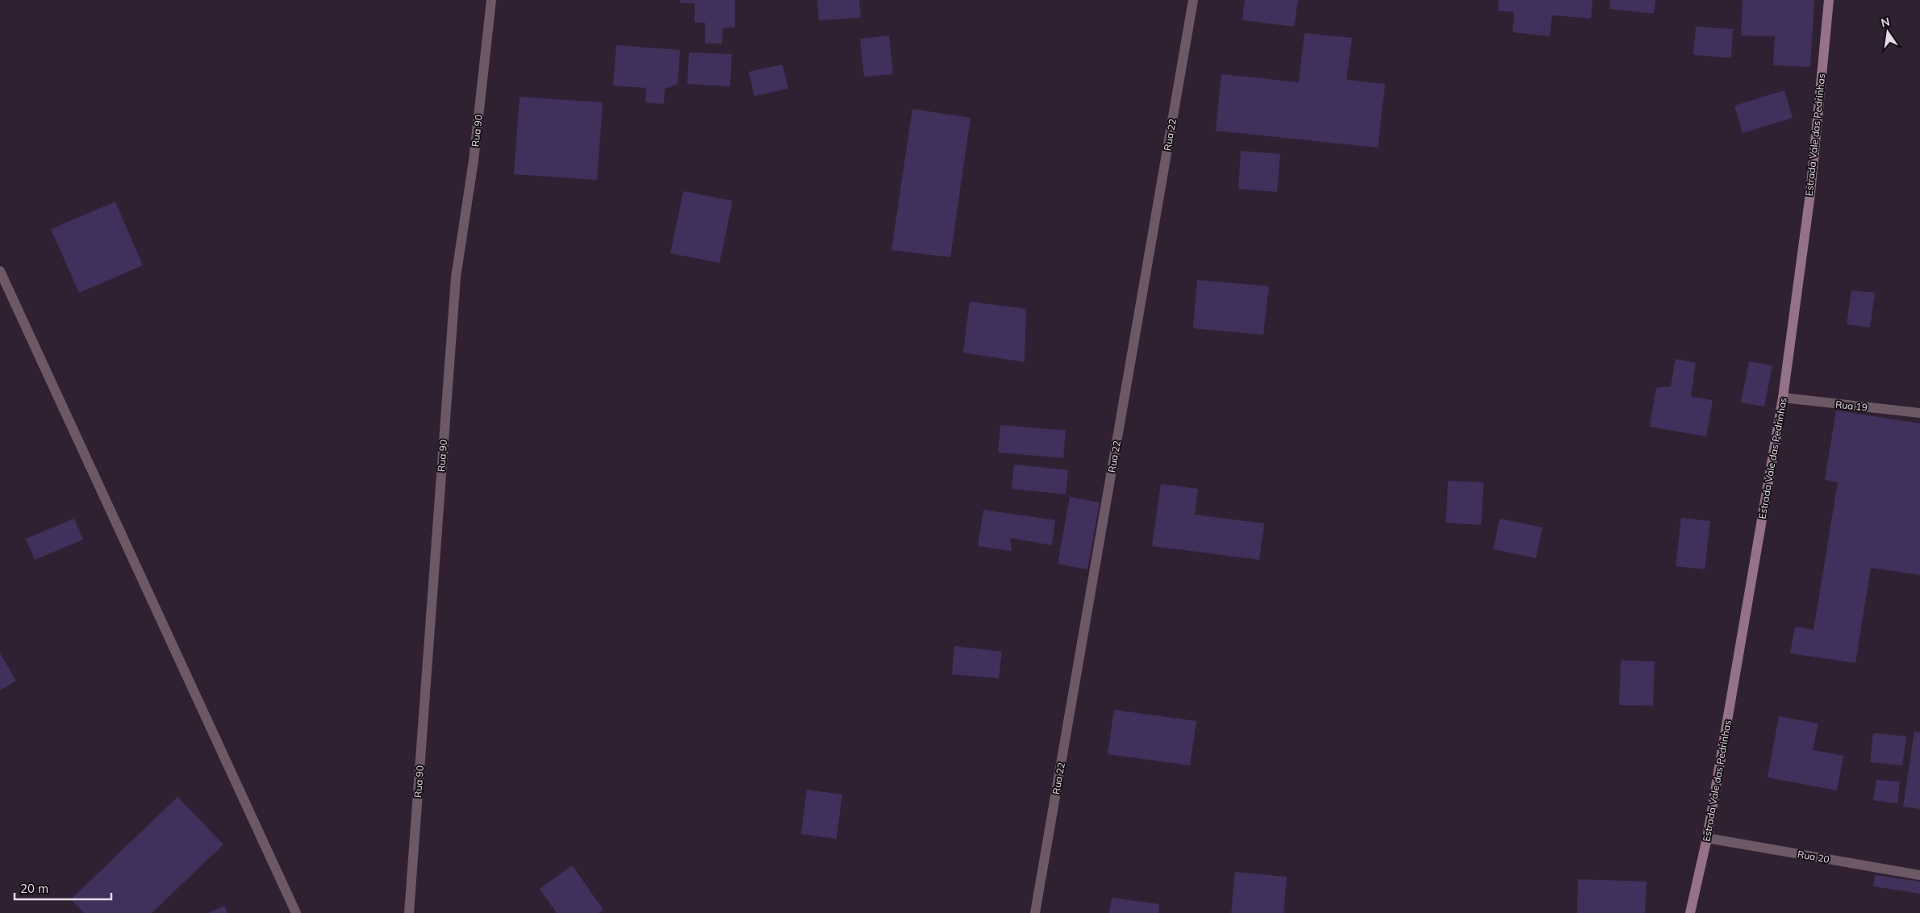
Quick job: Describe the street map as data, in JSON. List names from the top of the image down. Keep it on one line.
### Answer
{"streets":{"main road":["Estrada Vale das Pedrinhas"],"street":["Rua 90","Rua 22","Rua 19","Rua 20"]},"crossings":[["Estrada Vale das Pedrinhas","Rua 19"],["Estrada Vale das Pedrinhas","Rua 20"]],"scale_bar":"20 m","north":"top"}
